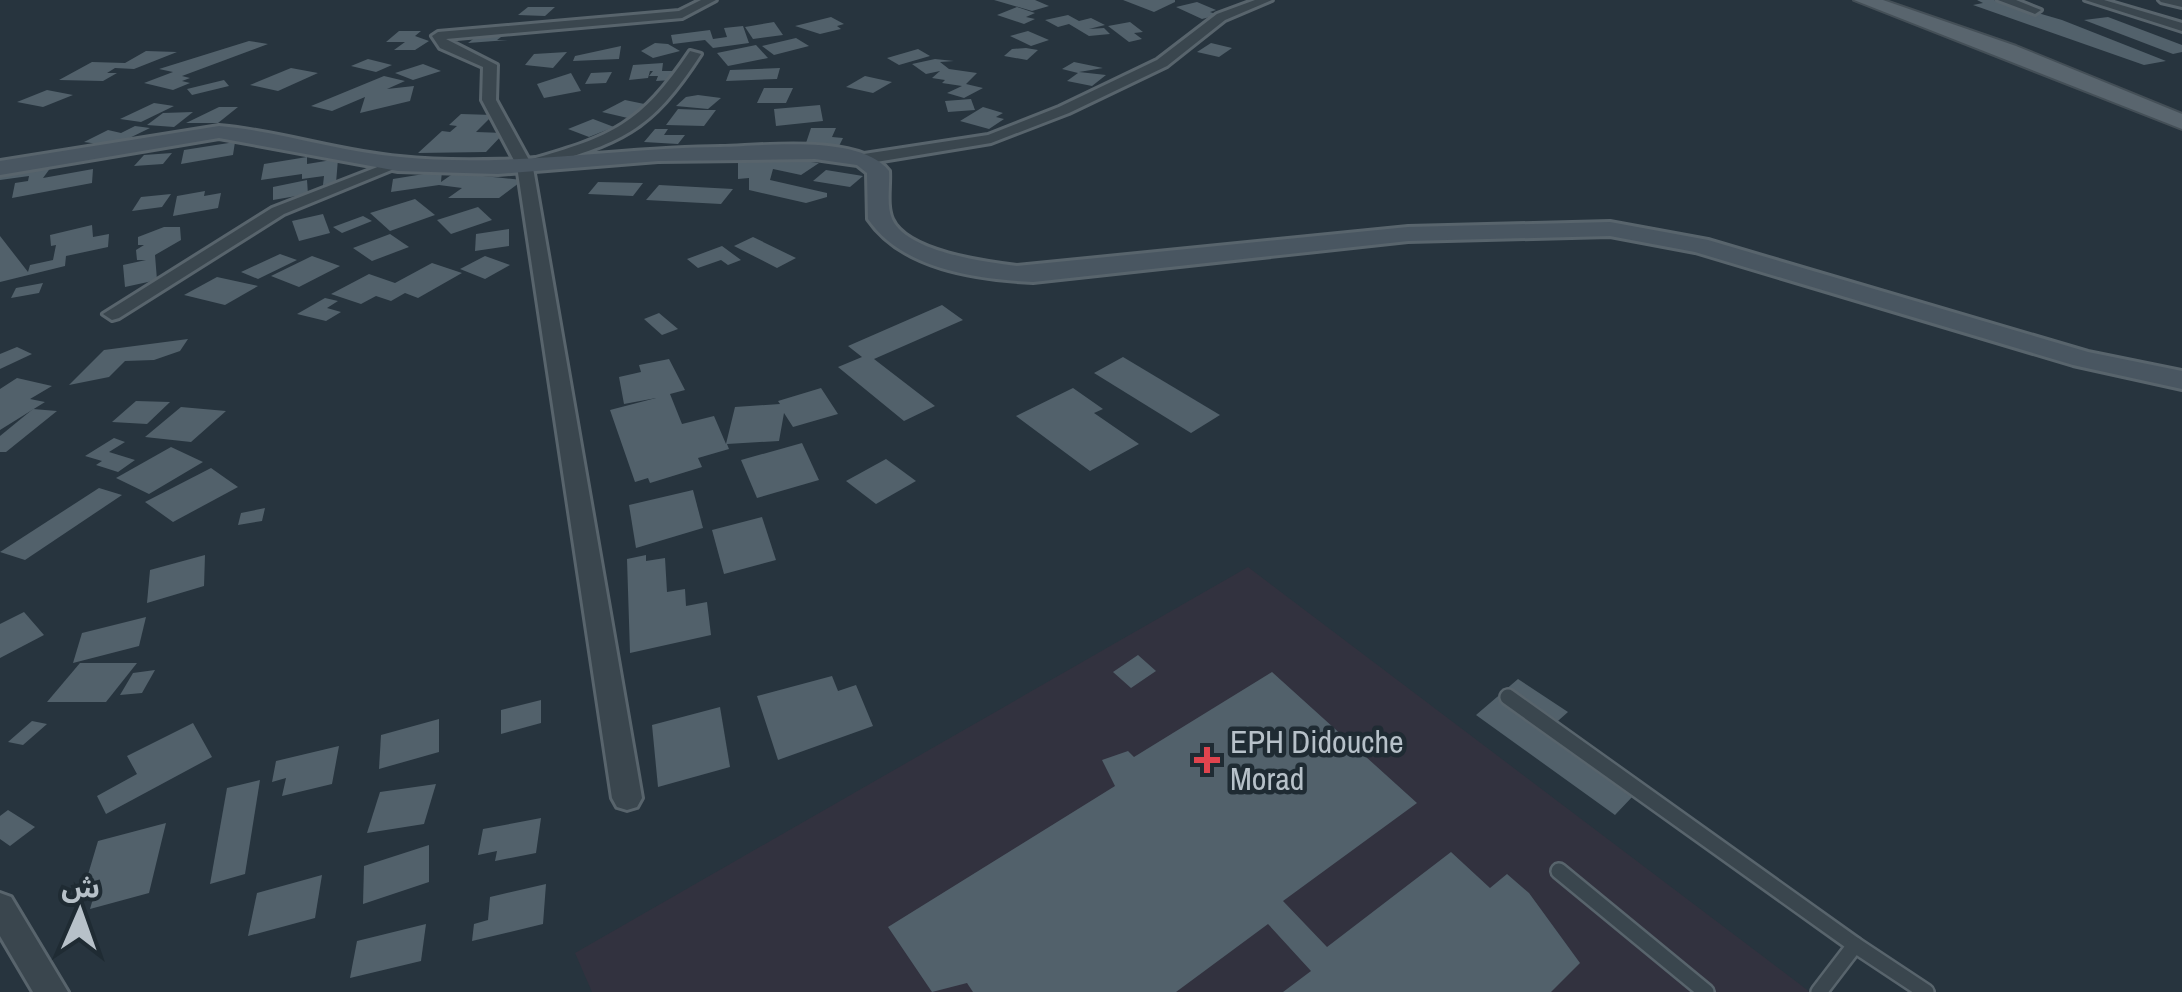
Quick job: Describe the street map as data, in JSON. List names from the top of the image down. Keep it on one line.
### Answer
{"places":{"health":["EPH Didouche Morad"]},"north":"top"}
